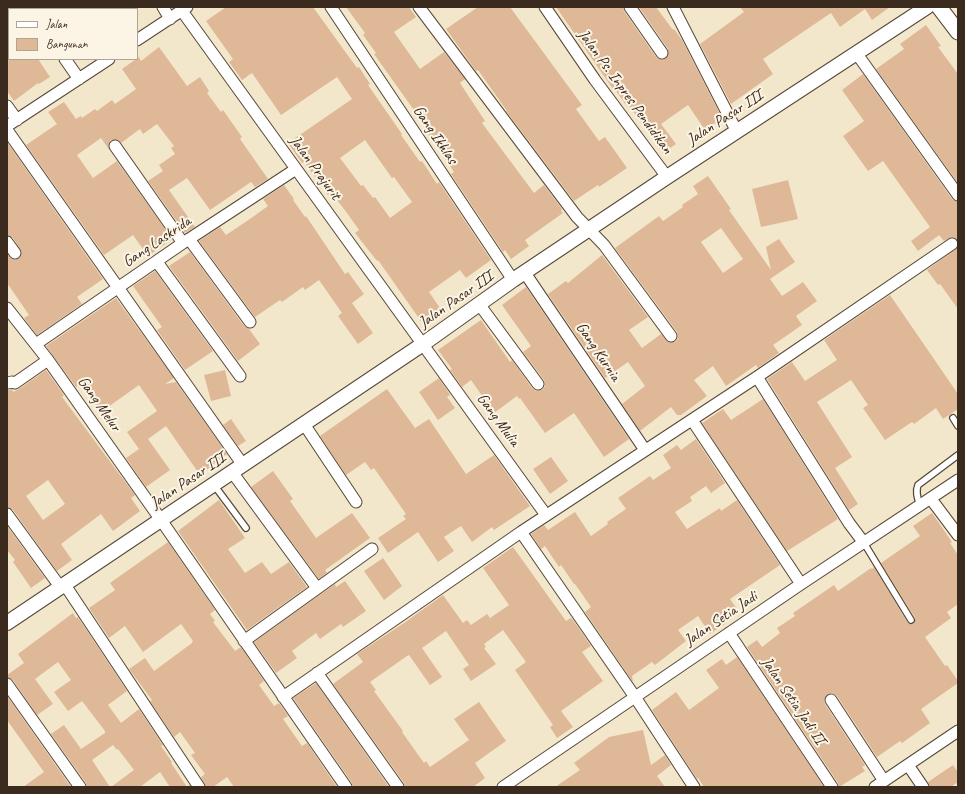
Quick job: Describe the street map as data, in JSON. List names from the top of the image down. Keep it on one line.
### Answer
{"streets":{"street":["Jalan Ps. Inpres Pendidikan","Jalan Pasar III","Gang Ikhlas","Jalan Prajurit","Gang Laskrida","Gang Kurnia","Gang Melur","Gang Mulia","Jalan Setia Jadi","Jalan Setia Jadi II"]},"crossings":[["Jalan Ps. Inpres Pendidikan","Jalan Pasar III"],["Jalan Pasar III","Gang Ikhlas"],["Jalan Pasar III","Jalan Prajurit"],["Jalan Pasar III","Gang Kurnia"],["Jalan Pasar III","Gang Melur"],["Jalan Pasar III","Gang Mulia"],["Gang Ikhlas","Gang Kurnia"],["Jalan Prajurit","Gang Laskrida"],["Jalan Prajurit","Gang Mulia"],["Gang Laskrida","Gang Melur"],["Jalan Setia Jadi","Jalan Setia Jadi II"]],"legend":["Jalan","Bangunan"]}
